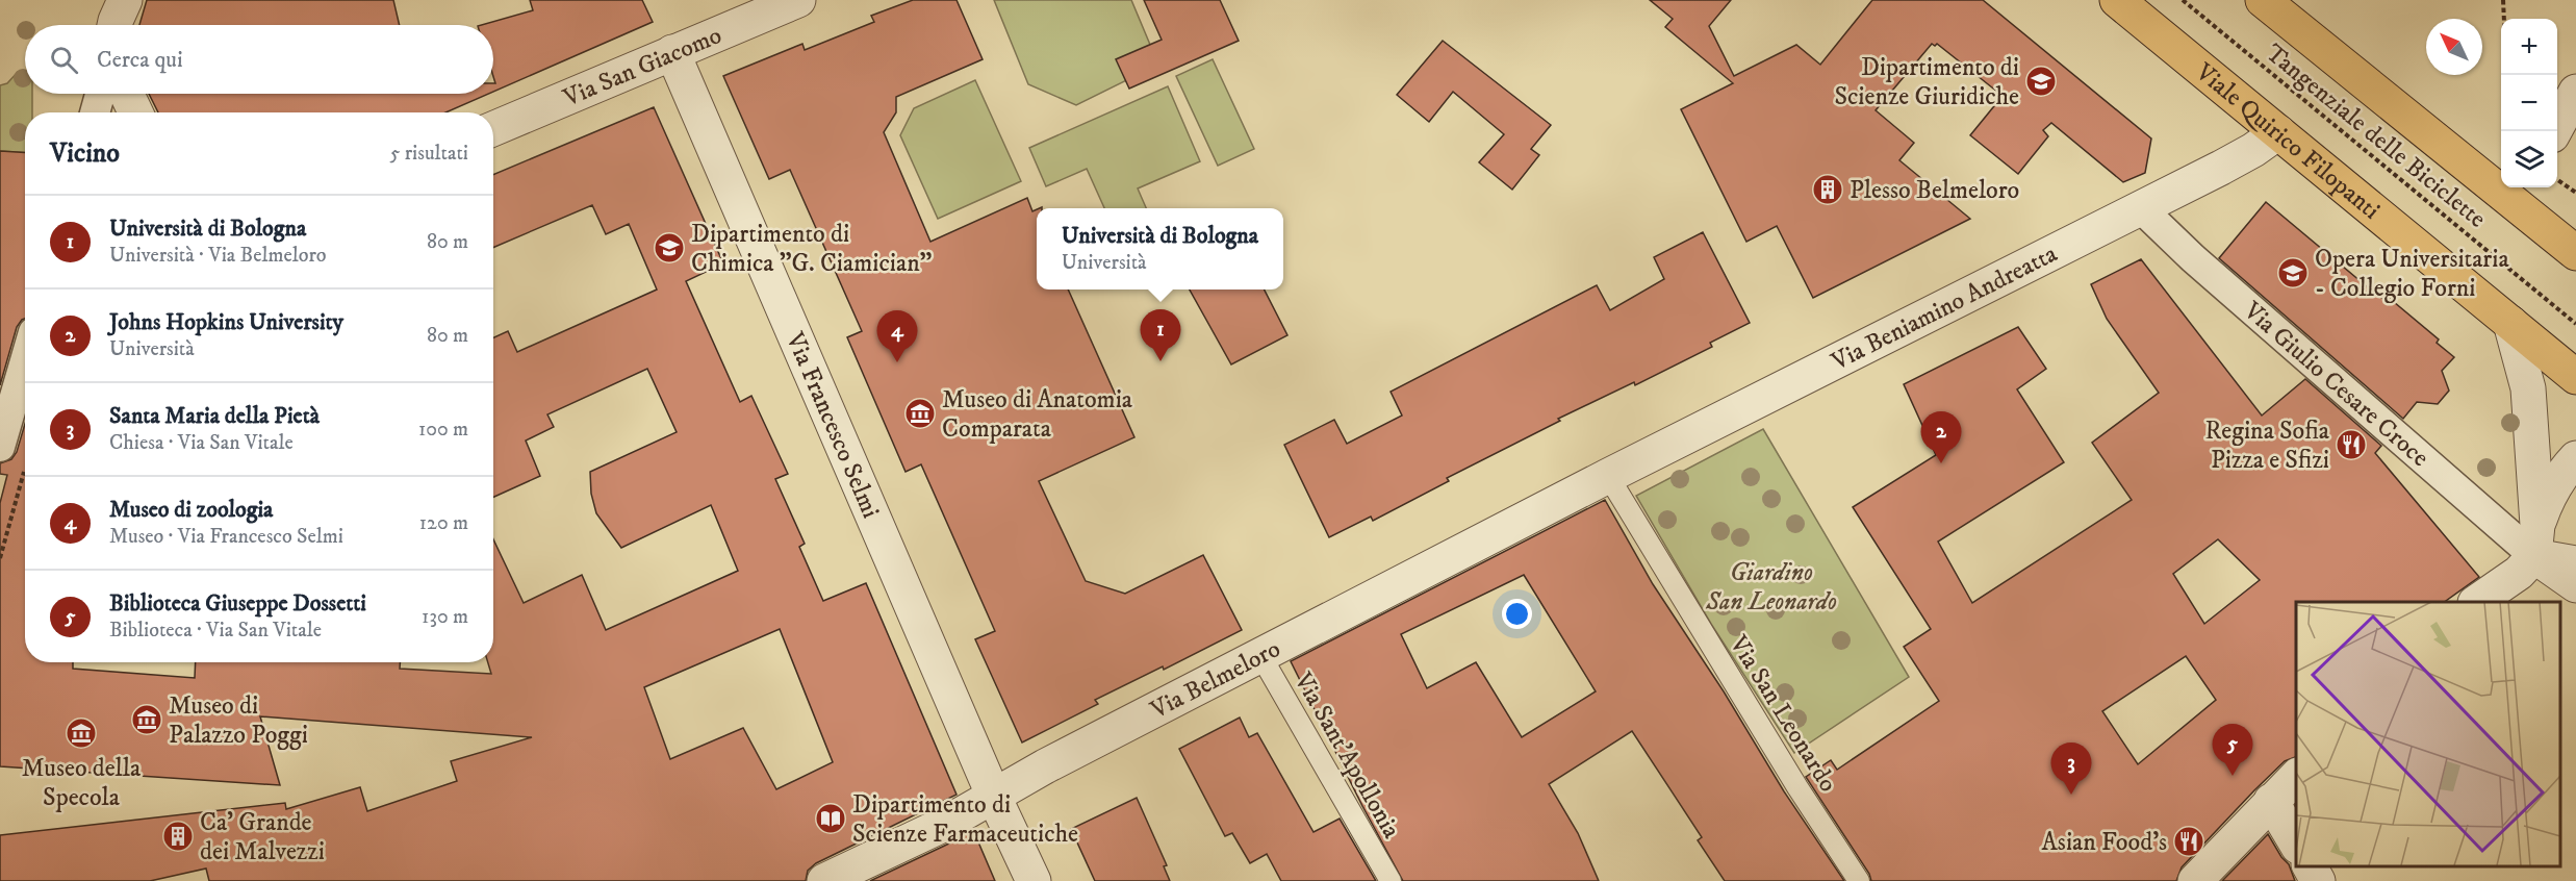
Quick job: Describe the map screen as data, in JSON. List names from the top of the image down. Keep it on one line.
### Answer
{"streets":{"main road":["Viale Quirico Filopanti"],"street":["Via San Giacomo","Via Beniamino Andreatta","Via Giulio Cesare Croce","Via Francesco Selmi","Via Belmeloro"],"lane":["Via San Leonardo","Via Sant'Apollonia"],"path":["Tangenziale delle Biciclette"]},"crossings":[["Via San Giacomo","Via Francesco Selmi"],["Viale Quirico Filopanti","Via Beniamino Andreatta"],["Via Beniamino Andreatta","Via Giulio Cesare Croce"],["Via Beniamino Andreatta","Via Belmeloro"],["Via Beniamino Andreatta","Via San Leonardo"],["Via Francesco Selmi","Via Belmeloro"],["Via Belmeloro","Via San Leonardo"],["Via Belmeloro","Via Sant'Apollonia"]],"parks":["Giardino San Leonardo"],"places":{"school or university":["Dipartimento di Scienze Giuridiche","Dipartimento di Chimica \"G. Ciamician\"","Opera Universitaria - Collegio Forni"],"building":["Plesso Belmeloro","Ca' Grande dei Malvezzi"],"museum":["Museo di Anatomia Comparata","Museo di Palazzo Poggi","Museo della Specola"],"restaurant":["Regina Sofia Pizza e Sfizi","Asian Food's"],"library":["Dipartimento di Scienze Farmaceutiche"]},"north":"top left","page":{"map_buttons":["+","−"],"search":"Cerca qui","heading":["Vicino","5 risultati"],"list":[{"mark":"1","name":"Università di Bologna","note":"Università · Via Belmeloro","value":"80 m"},{"mark":"2","name":"Johns Hopkins University","note":"Università","value":"80 m"},{"mark":"3","name":"Santa Maria della Pietà","note":"Chiesa · Via San Vitale","value":"100 m"},{"mark":"4","name":"Museo di zoologia","note":"Museo · Via Francesco Selmi","value":"120 m"},{"mark":"5","name":"Biblioteca Giuseppe Dossetti","note":"Biblioteca · Via San Vitale","value":"130 m"}],"popup":["Università di Bologna","Università"],"pins":["1","4","2","5","3"]}}
